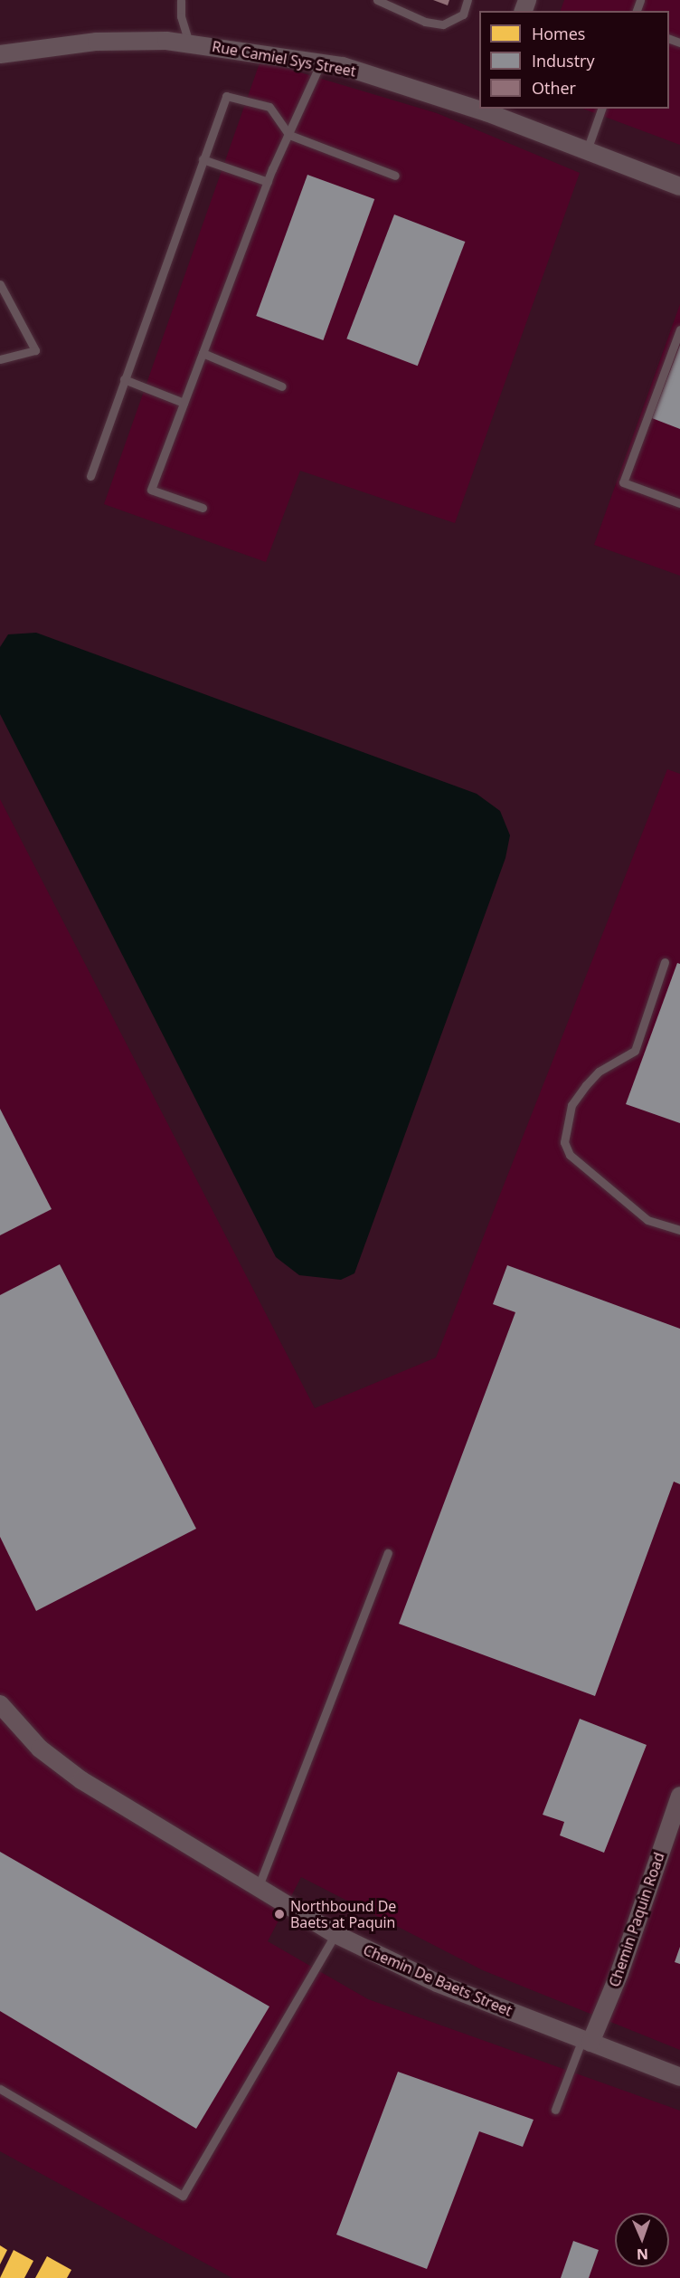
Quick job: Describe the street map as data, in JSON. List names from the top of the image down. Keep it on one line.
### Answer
{"streets":{"street":["Rue Camiel Sys Street","Chemin Paquin Road","Chemin De Baets Street"]},"crossings":[["Chemin Paquin Road","Chemin De Baets Street"]],"places":["Northbound De Baets at Paquin"],"legend":["Homes","Industry","Other"],"north":"bottom"}
